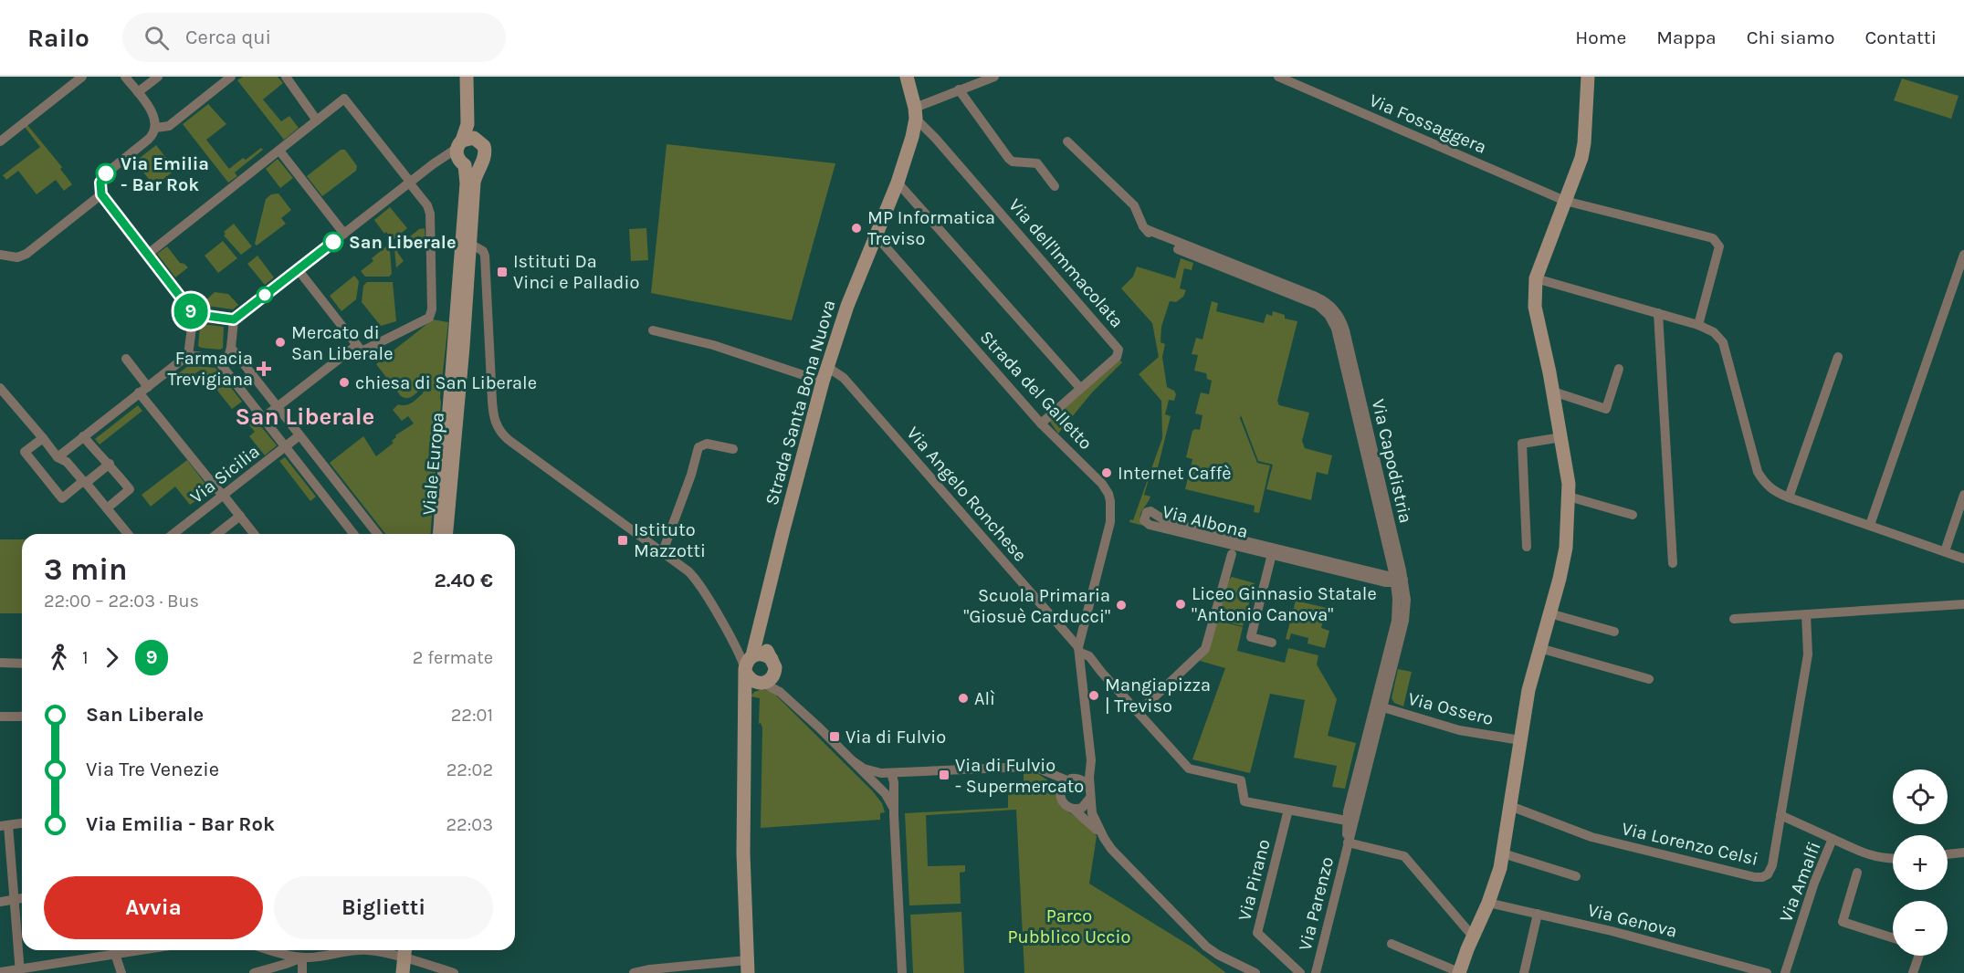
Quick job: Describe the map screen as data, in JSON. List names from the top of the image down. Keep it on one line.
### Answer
{"streets":{"street":["Via Fossaggera","Via dell'Immacolata","Strada del Galletto","Strada Santa Bona Nuova","Via Capodistria","Viale Europa","Via Sicilia","Via Angelo Ronchese","Via Albona","Via Ossero","Via Lorenzo Celsi","Via Pirano","Via Amalfi","Via Parenzo","Via Genova"]},"crossings":[["Via dell'Immacolata","Strada del Galletto"],["Via dell'Immacolata","Strada Santa Bona Nuova"],["Strada del Galletto","Strada Santa Bona Nuova"],["Strada del Galletto","Via Angelo Ronchese"],["Strada Santa Bona Nuova","Via Angelo Ronchese"],["Via Capodistria","Via Albona"],["Via Capodistria","Via Ossero"],["Via Capodistria","Via Parenzo"]],"districts":["San Liberale"],"parks":["Parco Pubblico Uccio"],"places":{"other":["Via Emilia - Bar Rok","MP Informatica Treviso","San Liberale","Mercato di San Liberale","chiesa di San Liberale","Internet Caffè","Liceo Ginnasio Statale \"Antonio Canova\"","Scuola Primaria \"Giosuè Carducci\"","Mangiapizza | Treviso","Alì"],"transit":["Istituti Da Vinci e Palladio","Istituto Mazzotti","Via di Fulvio","Via di Fulvio - Supermercato"],"health":["Farmacia Trevigiana"]},"lines":["bus line 9"],"page":{"header":"Railo","search":"Cerca qui","nav":["Home","Mappa","Chi siamo","Contatti"],"on_map":"9","heading":["3 min","22:00 – 22:03 · Bus","2.40 €"],"legs":["1","9","2 fermate"],"list":[{"name":"San Liberale","value":"22:01"},{"name":"Via Tre Venezie","value":"22:02"},{"name":"Via Emilia - Bar Rok","value":"22:03"}],"map_buttons":["+","−"],"buttons":["Avvia","Biglietti"]}}
